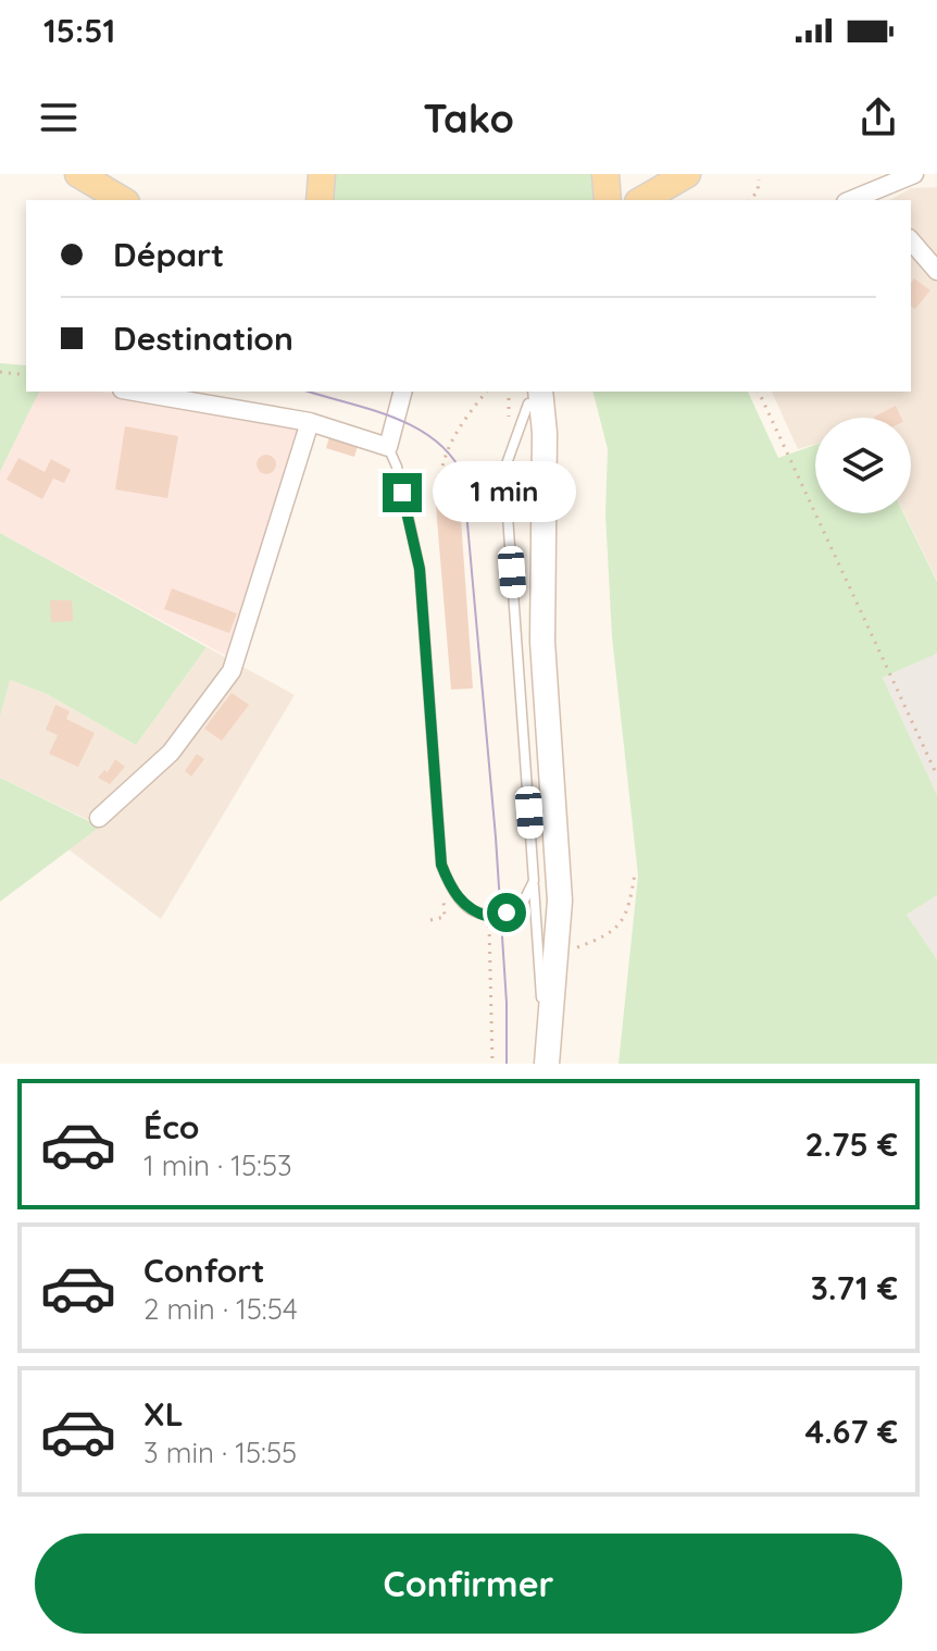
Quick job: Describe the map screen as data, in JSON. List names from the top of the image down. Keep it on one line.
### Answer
{"page":{"status":"15:51","header":"Tako","banner":["Départ","Destination"],"bubble":"1 min","list":[{"name":"Éco","note":"1 min · 15:53","value":"2.75 €"},{"name":"Confort","note":"2 min · 15:54","value":"3.71 €"},{"name":"XL","note":"3 min · 15:55","value":"4.67 €"}],"buttons":"Confirmer"}}
